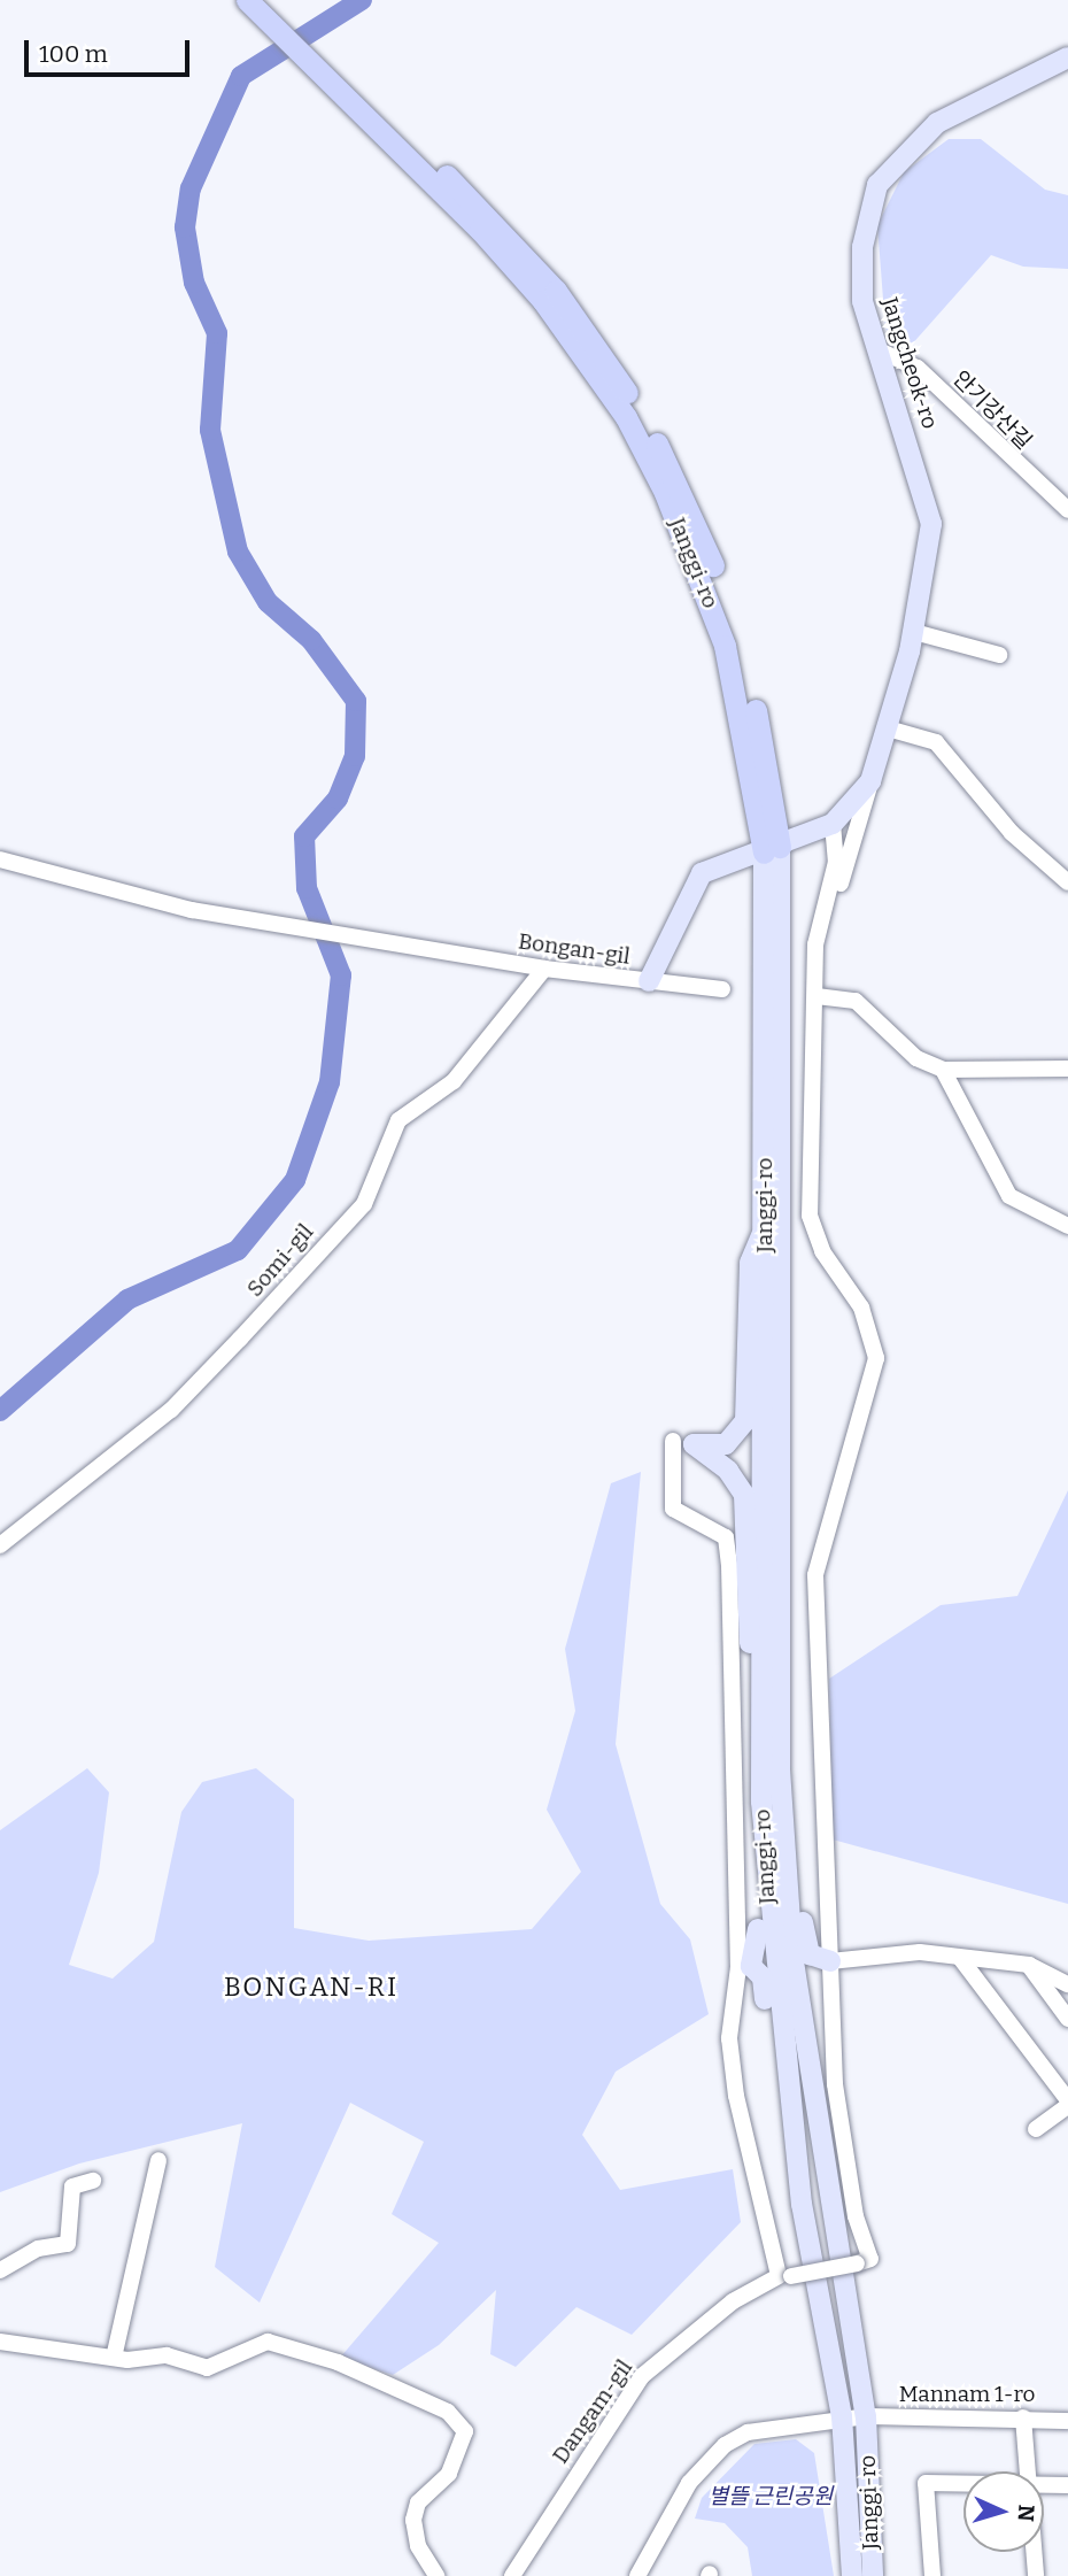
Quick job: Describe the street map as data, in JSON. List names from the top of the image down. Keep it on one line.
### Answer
{"streets":{"highway":["Janggi-ro"],"main road":["Jangcheok-ro"],"street":["안기강산길","Bongan-gil","Somi-gil","Mannam 1-ro","Dangam-gil"]},"crossings":[["Jangcheok-ro","안기강산길"],["Janggi-ro","Mannam 1-ro"],["Bongan-gil","Somi-gil"]],"districts":["BONGAN-RI"],"parks":["별뜰 근린공원"],"scale_bar":"100 m","north":"right"}
